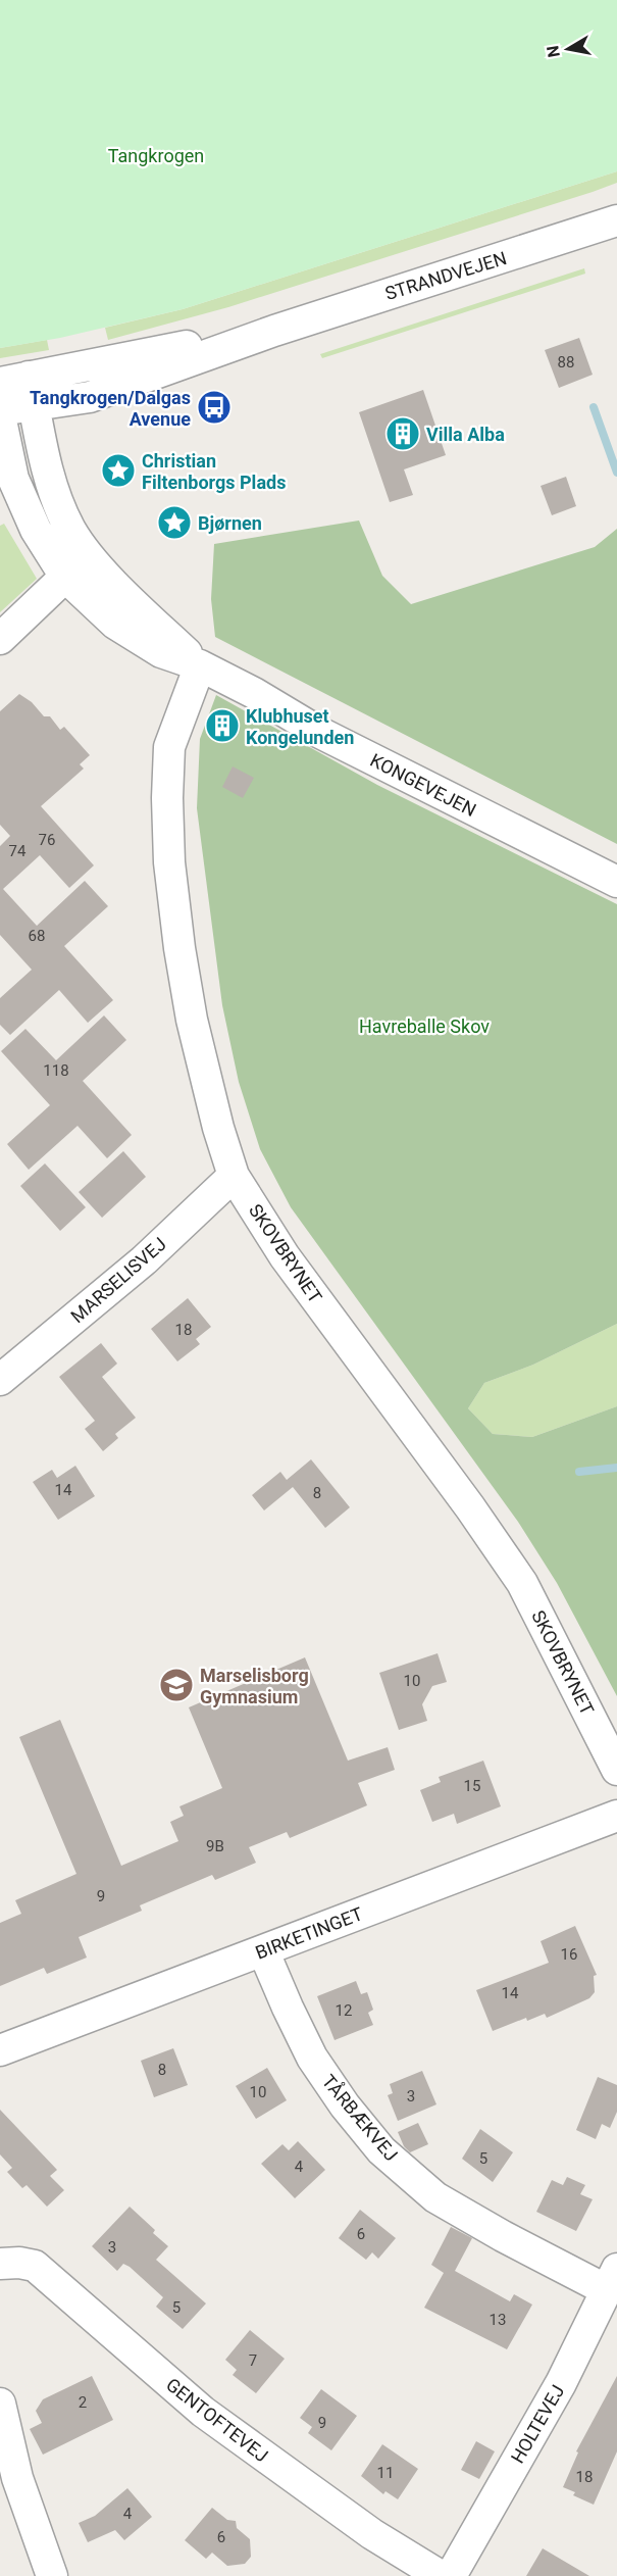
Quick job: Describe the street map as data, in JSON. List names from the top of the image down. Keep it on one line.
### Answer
{"streets":{"street":["STRANDVEJEN","KONGEVEJEN","SKOVBRYNET","MARSELISVEJ","BIRKETINGET","TÅRBÆKVEJ","GENTOFTEVEJ","HOLTEVEJ"]},"crossings":[["KONGEVEJEN","SKOVBRYNET"],["SKOVBRYNET","MARSELISVEJ"],["BIRKETINGET","TÅRBÆKVEJ"],["TÅRBÆKVEJ","HOLTEVEJ"]],"parks":["Tangkrogen","Havreballe Skov"],"places":{"bus stop":["Tangkrogen/Dalgas Avenue"],"building":["Villa Alba","Klubhuset Kongelunden"],"place":["Christian Filtenborgs Plads","Bjørnen"],"school or university":["Marselisborg Gymnasium"]},"house_numbers":["88","76","74","68","118","18","14","8","10","15","9B","9","16","14","12","8","10","3","5","4","6","3","5","13","7","2","9","11","18","4","6"],"north":"left"}
